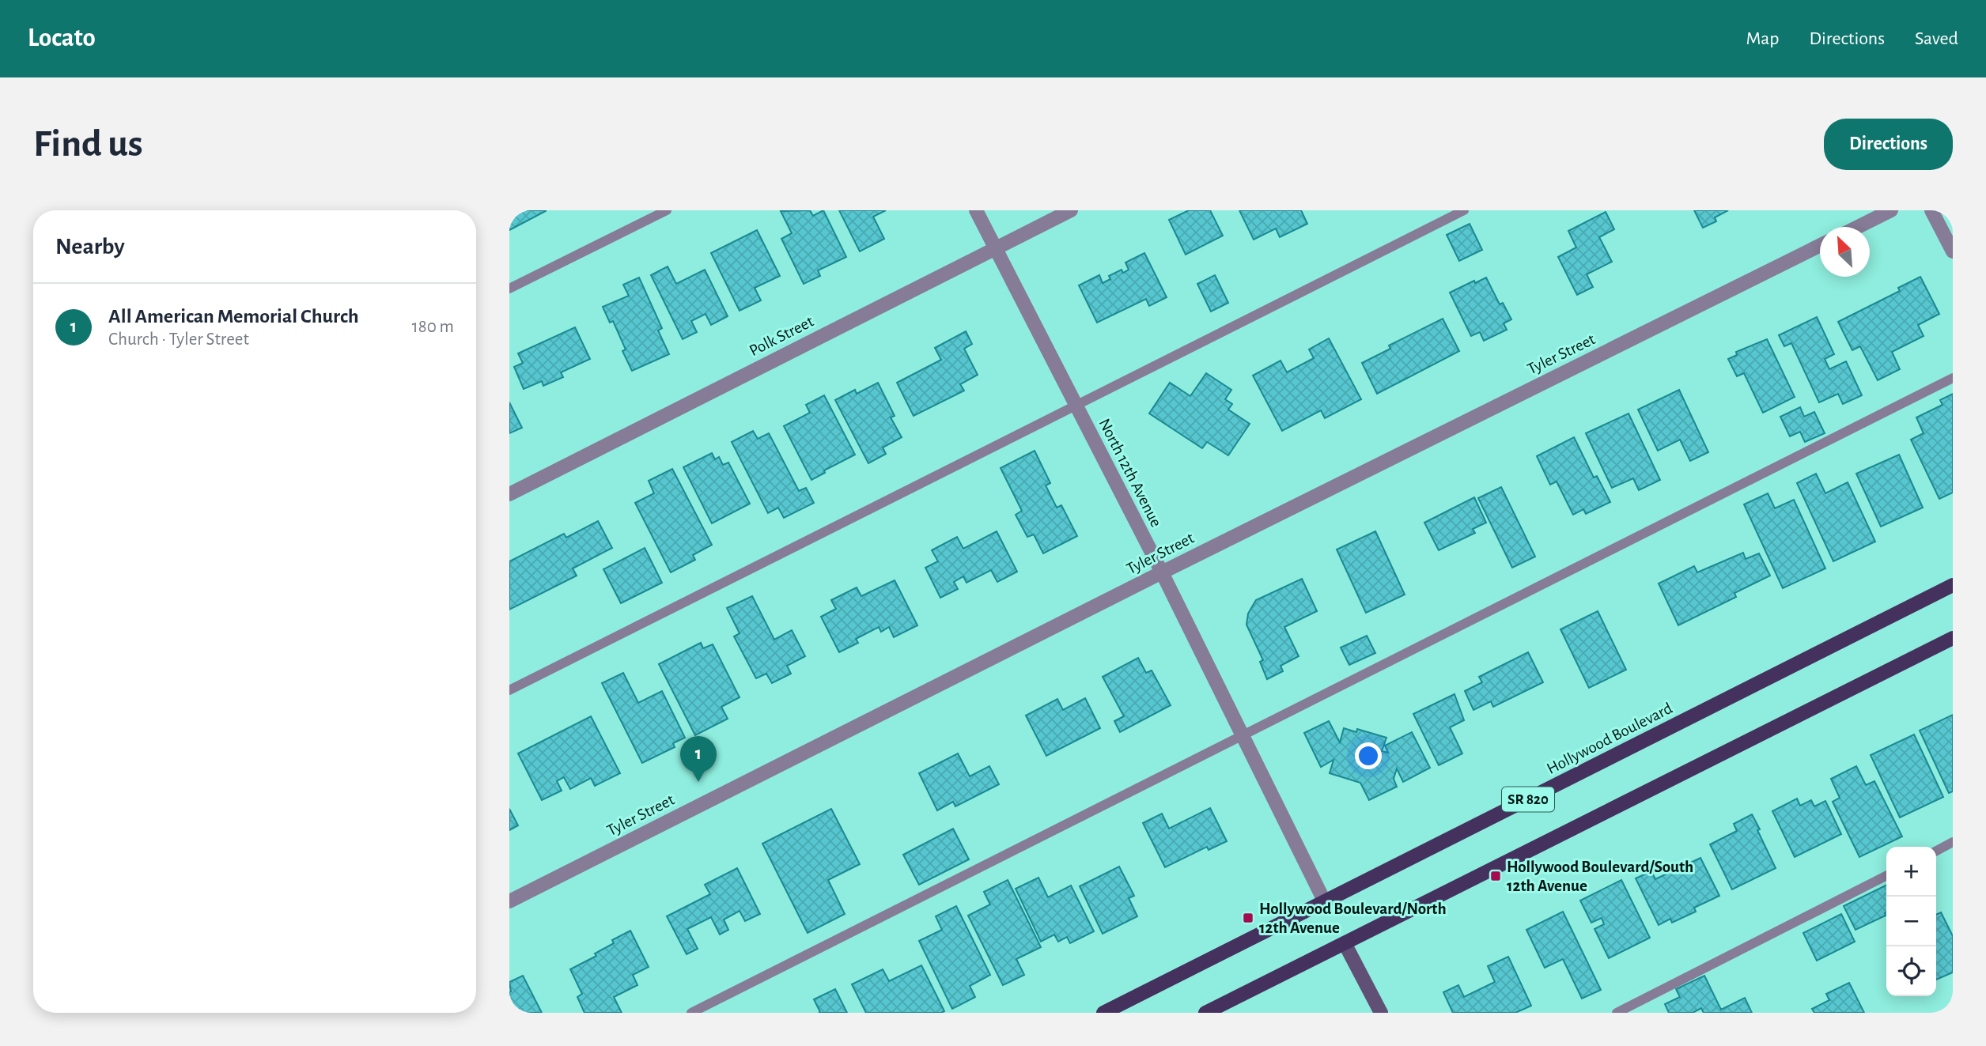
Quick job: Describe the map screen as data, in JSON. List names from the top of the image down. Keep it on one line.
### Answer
{"streets":{"main road":["Hollywood Boulevard","SR 820"],"street":["Polk Street","Tyler Street","North 12th Avenue"]},"crossings":[["Polk Street","North 12th Avenue"],["Tyler Street","North 12th Avenue"],["North 12th Avenue","Hollywood Boulevard"]],"places":{"transit":["Hollywood Boulevard/South 12th Avenue","Hollywood Boulevard/North 12th Avenue"]},"north":"top left","page":{"header":"Locato","nav":["Map","Directions","Saved"],"buttons":"Directions","title":"Find us","heading":"Nearby","list":[{"mark":"1","name":"All American Memorial Church","note":"Church · Tyler Street","value":"180 m"}],"pins":"1","map_buttons":["+","−"]}}
